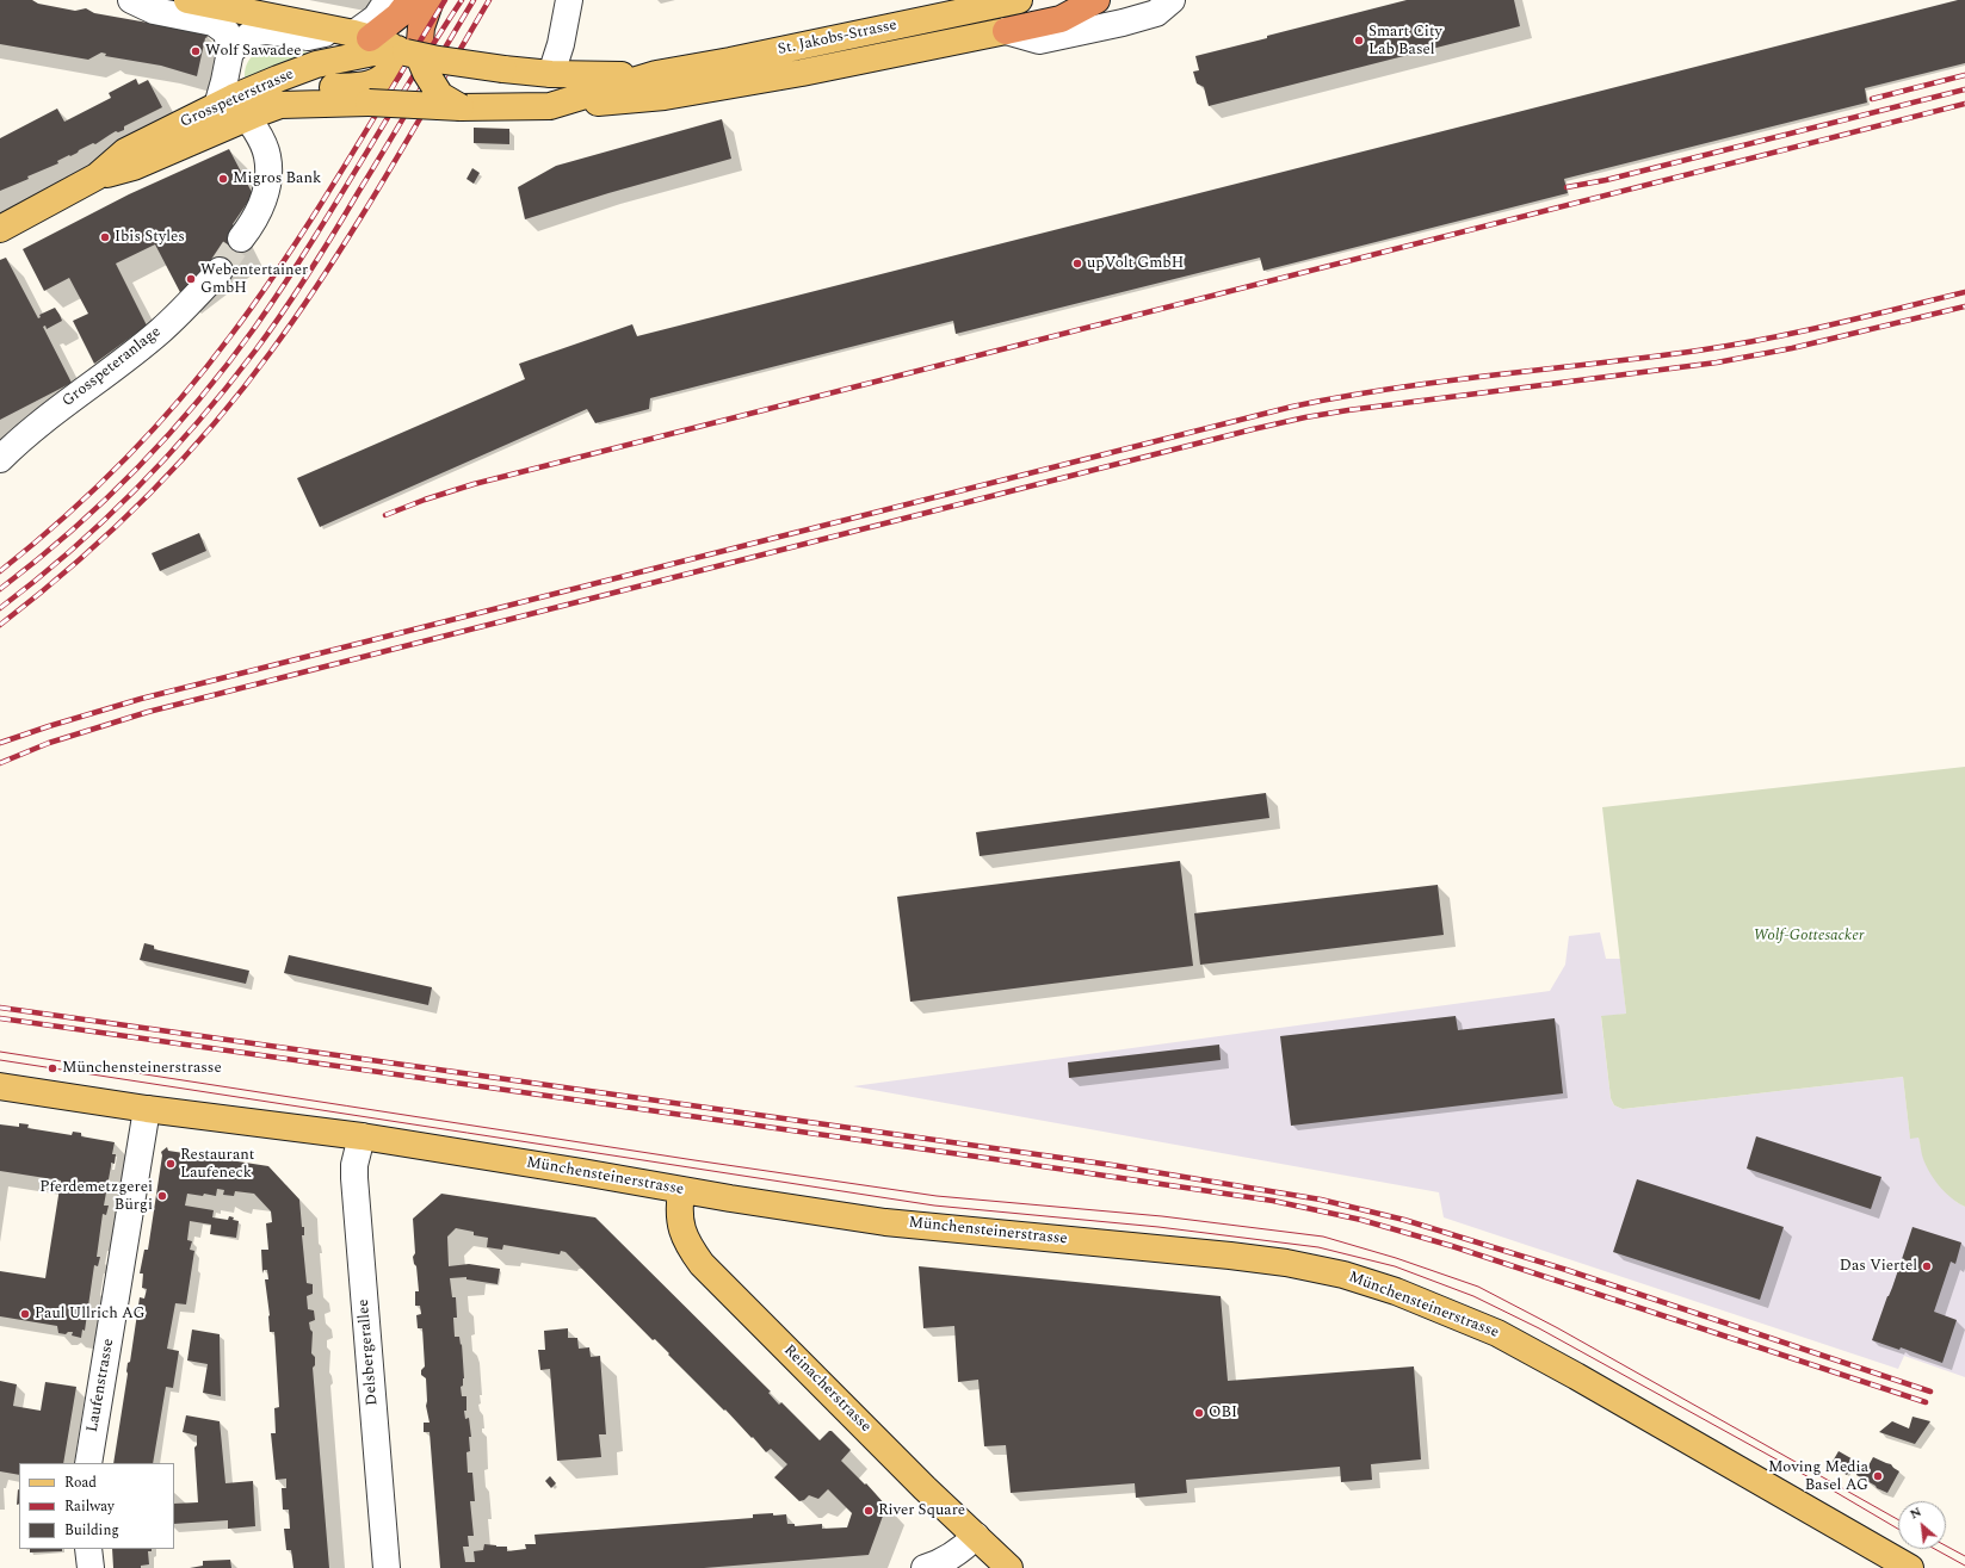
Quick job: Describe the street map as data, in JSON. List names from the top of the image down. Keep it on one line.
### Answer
{"streets":{"main road":["St. Jakobs-Strasse","Grosspeterstrasse","Münchensteinerstrasse","Reinacherstrasse"],"street":["Grosspeteranlage","Delsbergerallee","Laufenstrasse"]},"crossings":[["St. Jakobs-Strasse","Grosspeterstrasse"],["Münchensteinerstrasse","Delsbergerallee"],["Münchensteinerstrasse","Laufenstrasse"],["Münchensteinerstrasse","Reinacherstrasse"]],"parks":["Wolf-Gottesacker"],"places":["Smart City Lab Basel","Wolf Sawadee","Migros Bank","Ibis Styles","upVolt GmbH","Webentertainer GmbH","Münchensteinerstrasse","Restaurant Laufeneck","Pferdemetzgerei Bürgi","Das Viertel","Paul Ullrich AG","OBI","Moving Media Basel AG","River Square"],"legend":["Road","Railway","Building"],"north":"top left"}
